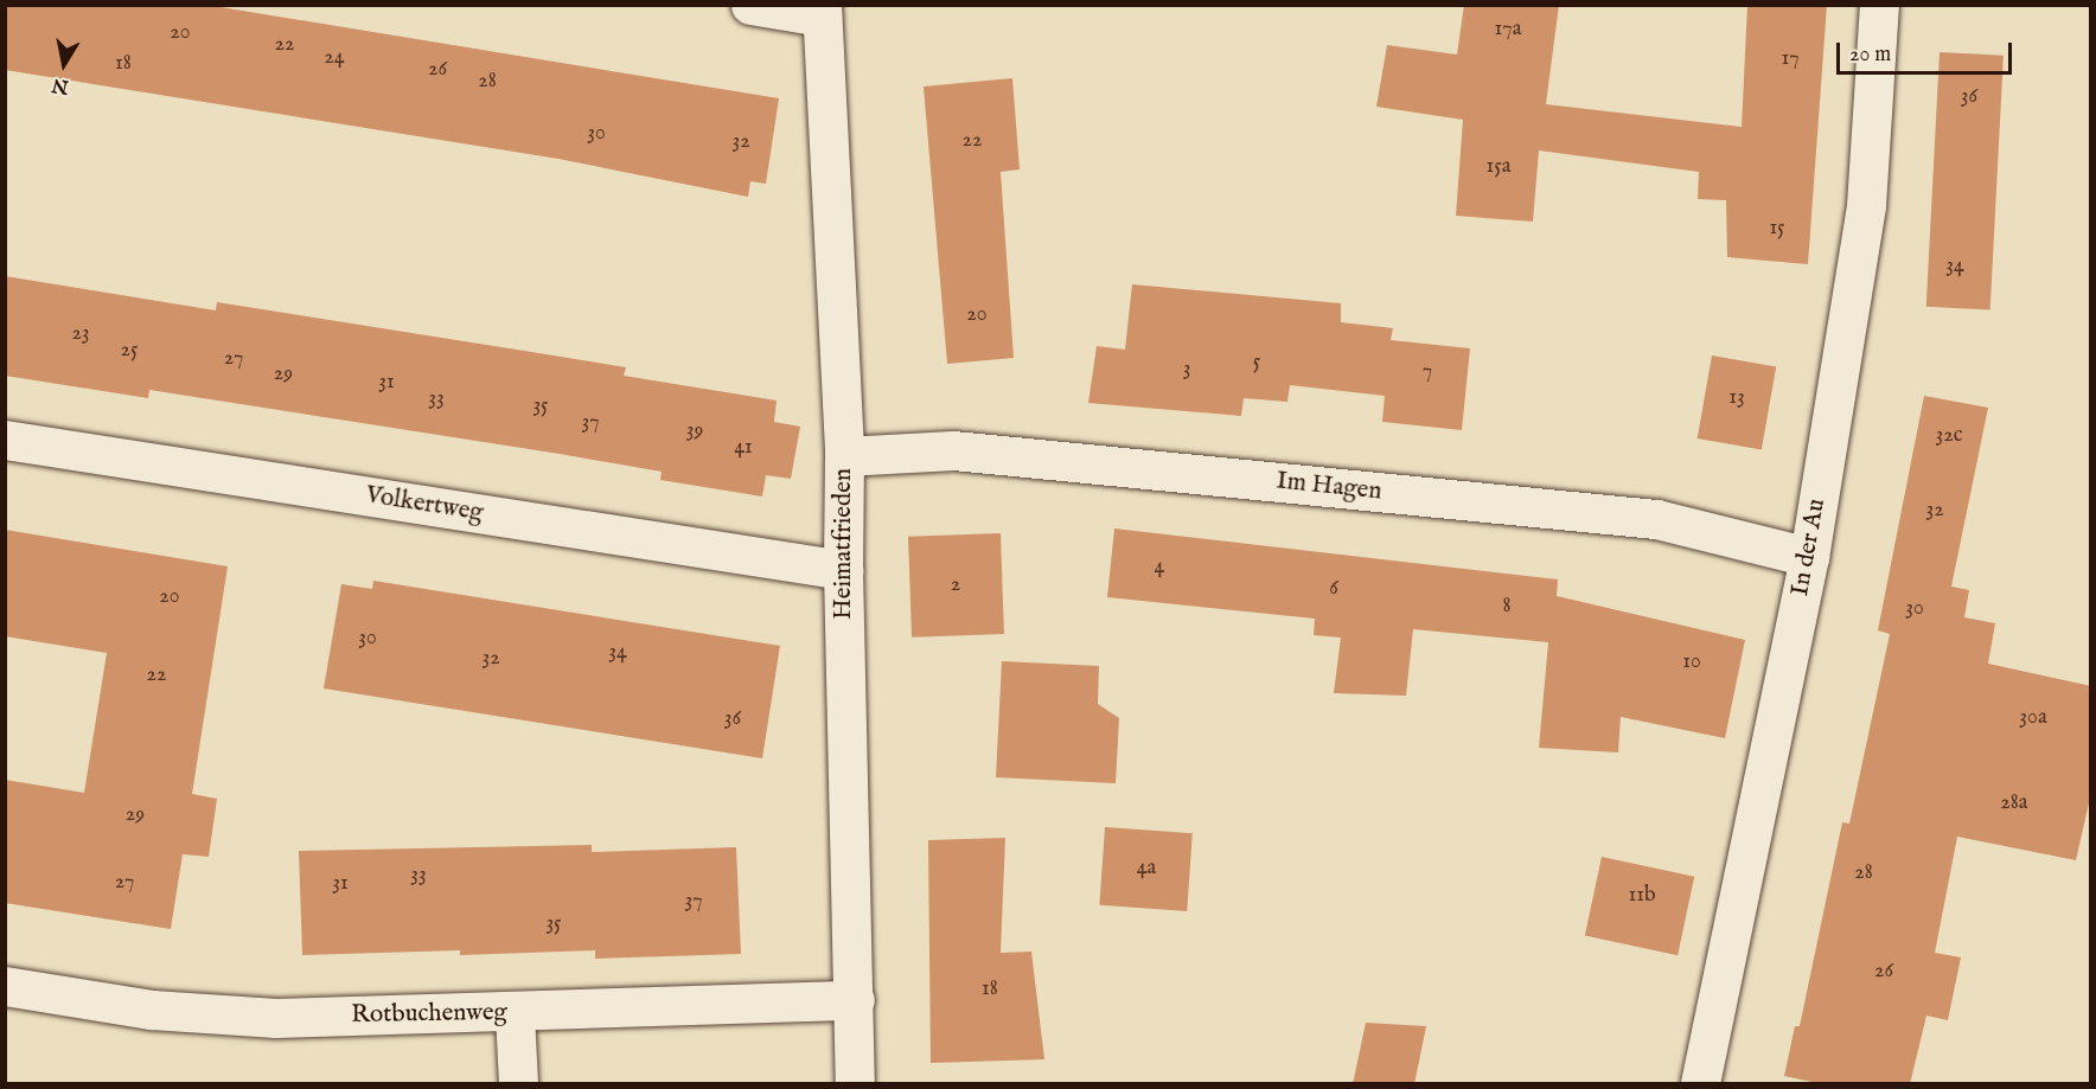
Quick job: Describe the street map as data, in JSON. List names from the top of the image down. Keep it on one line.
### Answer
{"streets":{"street":["Im Hagen","Volkertweg","Heimatfrieden","In der Au","Rotbuchenweg"]},"crossings":[["Im Hagen","Heimatfrieden"],["Im Hagen","In der Au"],["Volkertweg","Heimatfrieden"],["Heimatfrieden","Rotbuchenweg"]],"house_numbers":["17a","20","22","24","17","18","26","28","36","30","22","32","15a","15","34","20","23","25","27","5","3","7","29","31","13","33","35","37","39","32c","41","32","4","2","6","20","8","30","30","34","32","10","22","30a","36","28a","29","4a","28","33","27","31","11b","37","35","26","18"],"scale_bar":"20 m","north":"bottom"}
